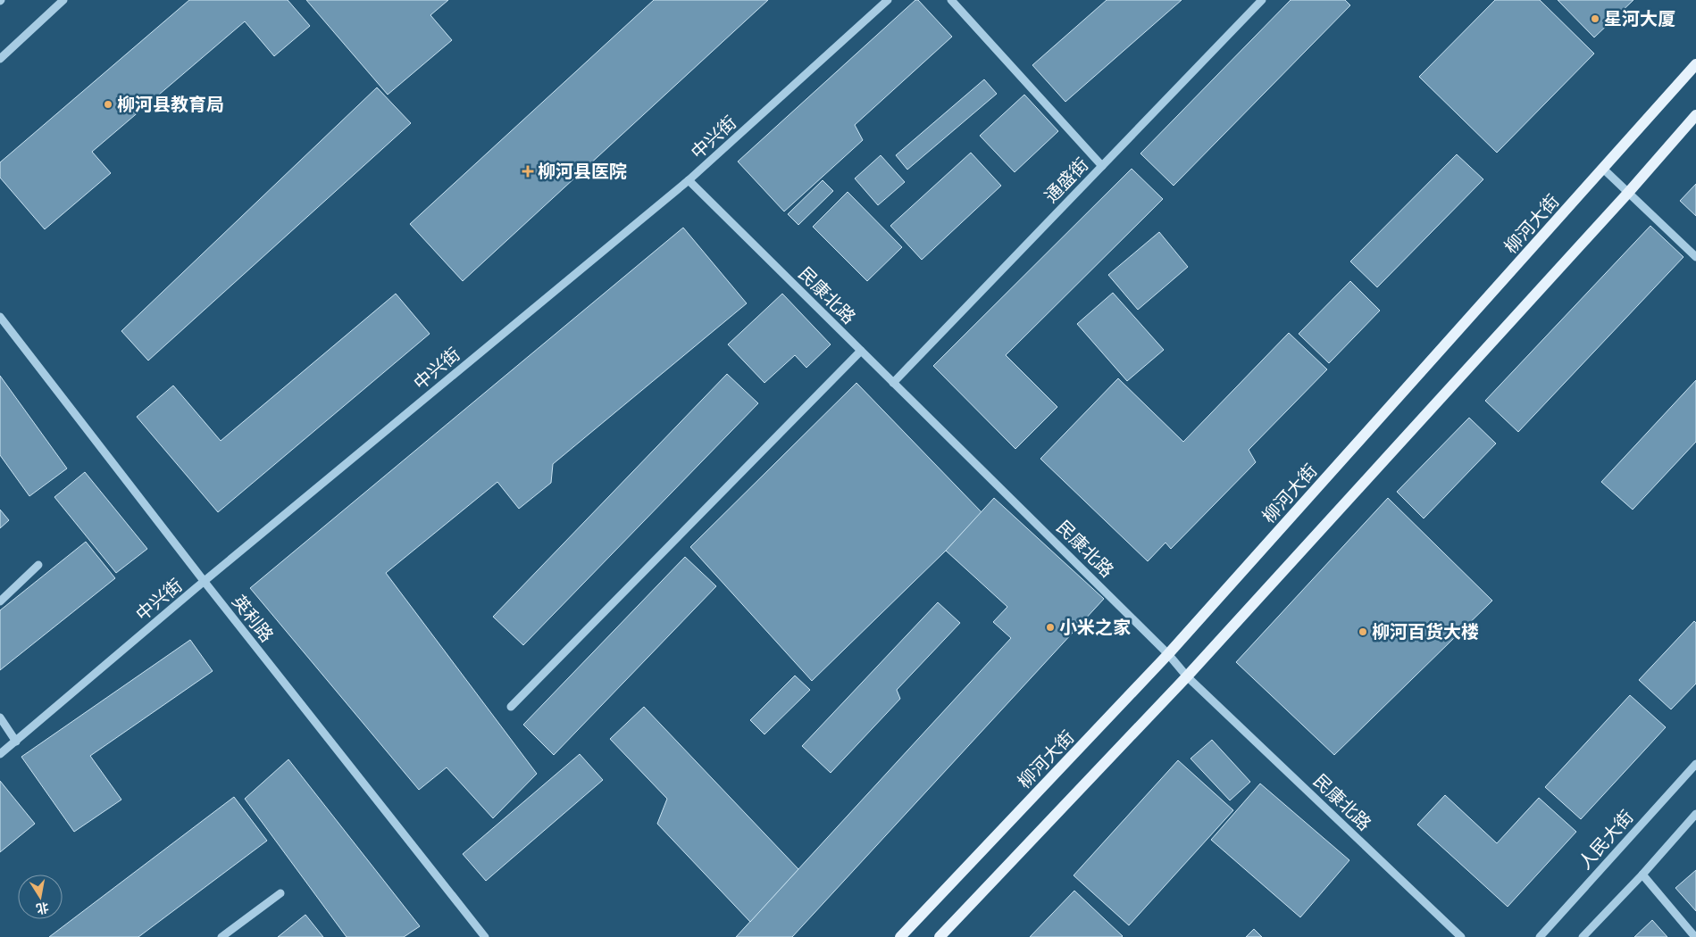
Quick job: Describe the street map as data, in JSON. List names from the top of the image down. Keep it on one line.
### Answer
{"streets":{"main road":["柳河大街"],"street":["中兴街","通盛街","民康北路","英利路","人民大街"]},"crossings":[["中兴街","民康北路"],["中兴街","英利路"],["通盛街","民康北路"],["柳河大街","民康北路"]],"places":{"other":["星河大厦","柳河县教育局","小米之家","柳河百货大楼"],"health":["柳河县医院"]},"north":"bottom"}
